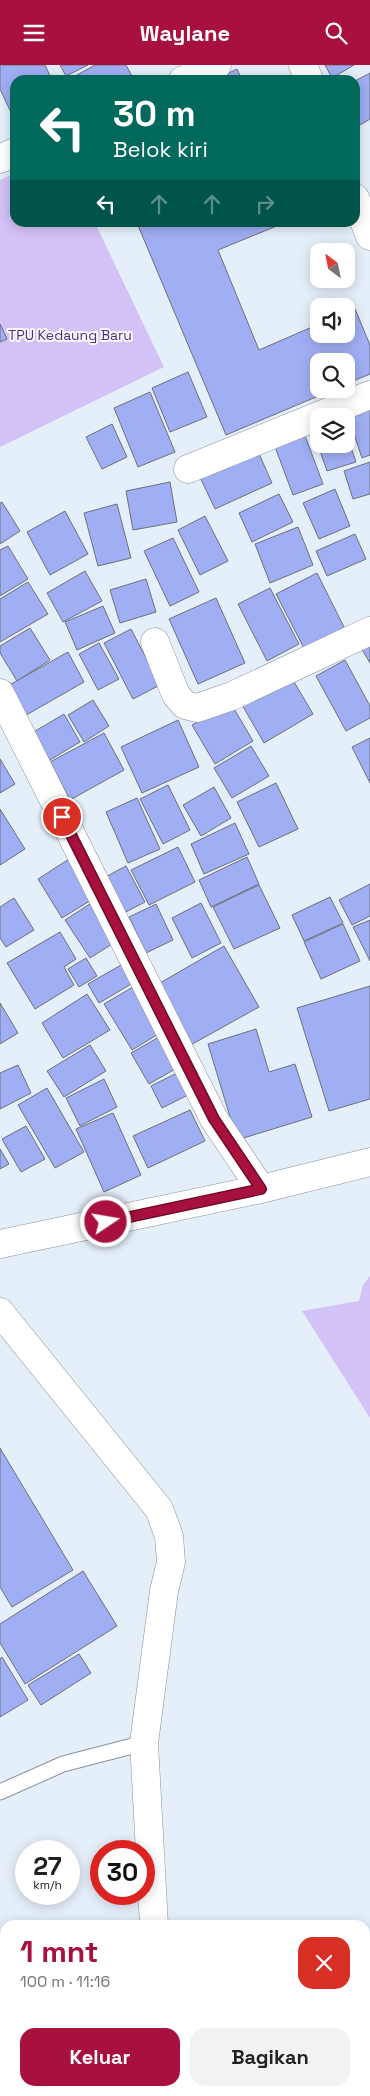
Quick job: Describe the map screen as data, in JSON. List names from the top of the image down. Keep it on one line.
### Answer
{"parks":["TPU Kedaung Baru"],"north":"top left","page":{"header":"Waylane","turn":["30 m","Belok kiri"],"speed":"27 km/h","limit":"30","heading":["1 mnt","100 m · 11:16"],"buttons":["Keluar","Bagikan"]}}
